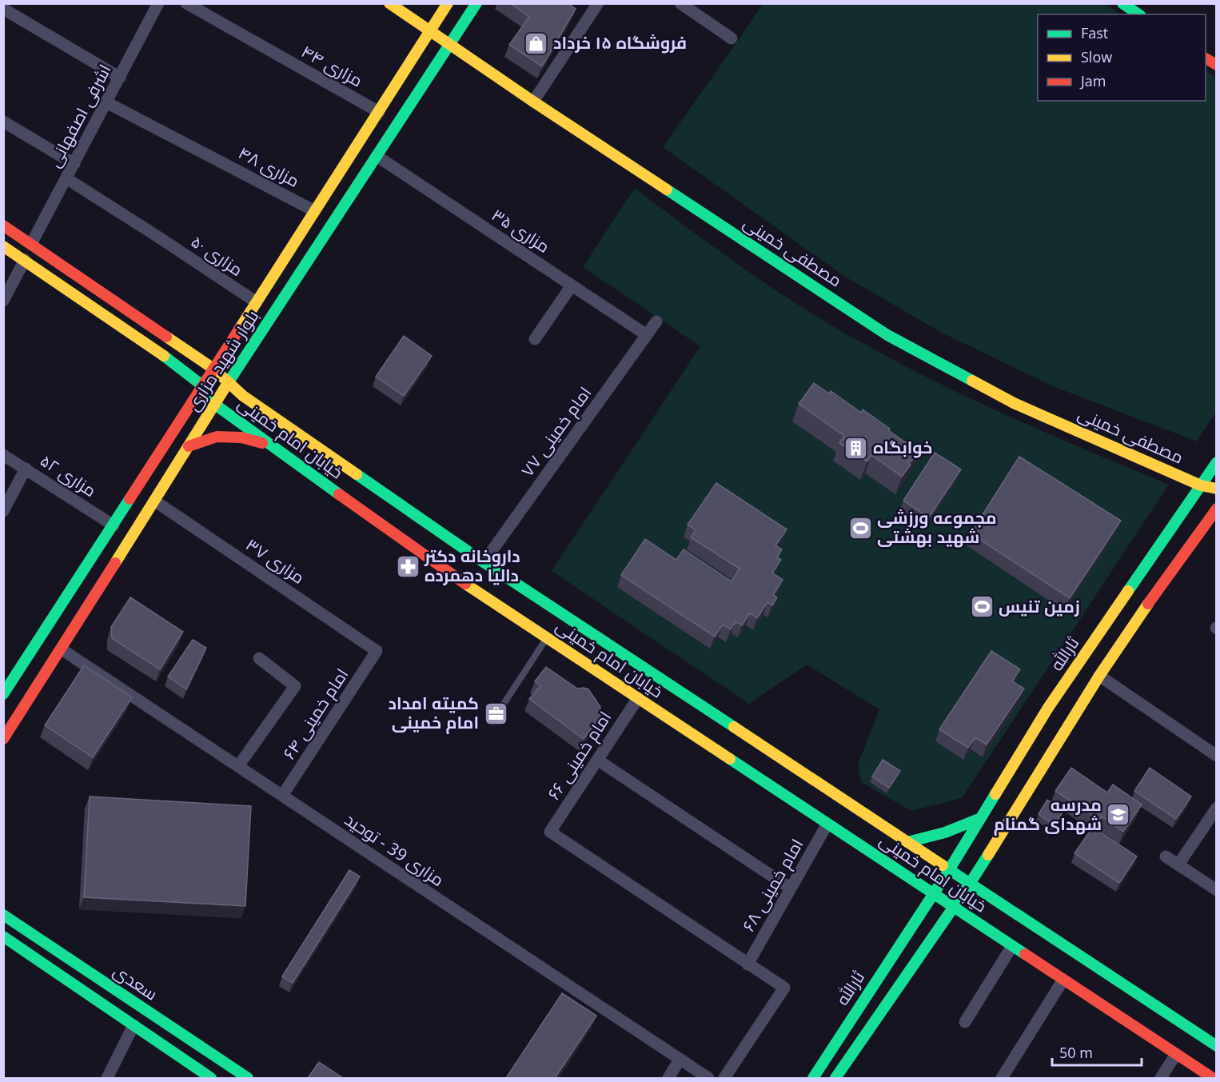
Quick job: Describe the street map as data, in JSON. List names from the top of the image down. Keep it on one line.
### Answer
{"streets":{"main road":["مصطفی خمینی","بلوار شهید مزاری","خیابان امام خمینی","ثارالله","سعدی"],"street":["مزاری ۴۴","اشرفی اصفهانی","مزاری ۴۸","مزاری ۳۵","مزاری ۵۰","امام خمینی ۷۷","مزاری ۵۲","مزاری ۳۷","امام خمینی ۶۴","امام خمینی ۶۶","مزاری 39 - توحید","امام خمینی ۶۸"]},"crossings":[["مزاری ۴۴","بلوار شهید مزاری"],["اشرفی اصفهانی","مزاری ۴۸"],["اشرفی اصفهانی","مزاری ۵۰"],["اشرفی اصفهانی","خیابان امام خمینی"],["مزاری ۴۸","بلوار شهید مزاری"],["مزاری ۳۵","بلوار شهید مزاری"],["مزاری ۳۵","امام خمینی ۷۷"],["مصطفی خمینی","بلوار شهید مزاری"],["مصطفی خمینی","ثارالله"],["مزاری ۵۰","بلوار شهید مزاری"],["بلوار شهید مزاری","خیابان امام خمینی"],["بلوار شهید مزاری","مزاری ۵۲"],["بلوار شهید مزاری","مزاری ۳۷"],["بلوار شهید مزاری","مزاری 39 - توحید"],["امام خمینی ۷۷","خیابان امام خمینی"],["خیابان امام خمینی","ثارالله"],["خیابان امام خمینی","امام خمینی ۶۶"],["خیابان امام خمینی","امام خمینی ۶۸"],["مزاری ۳۷","امام خمینی ۶۴"],["امام خمینی ۶۴","مزاری 39 - توحید"],["امام خمینی ۶۶","امام خمینی ۶۸"]],"places":{"shop":["فروشگاه ۱۵ خرداد"],"building":["خوابگاه"],"sports":["مجموعه ورزشی شهید بهشتی","زمین تنیس"],"pharmacy":["داروخانه دکتر دالیا دهمرده"],"office":["کمیته امداد امام خمینی"],"school or university":["مدرسه شهدای گمنام"]},"legend":["Fast","Slow","Jam"],"scale_bar":"50 m"}
